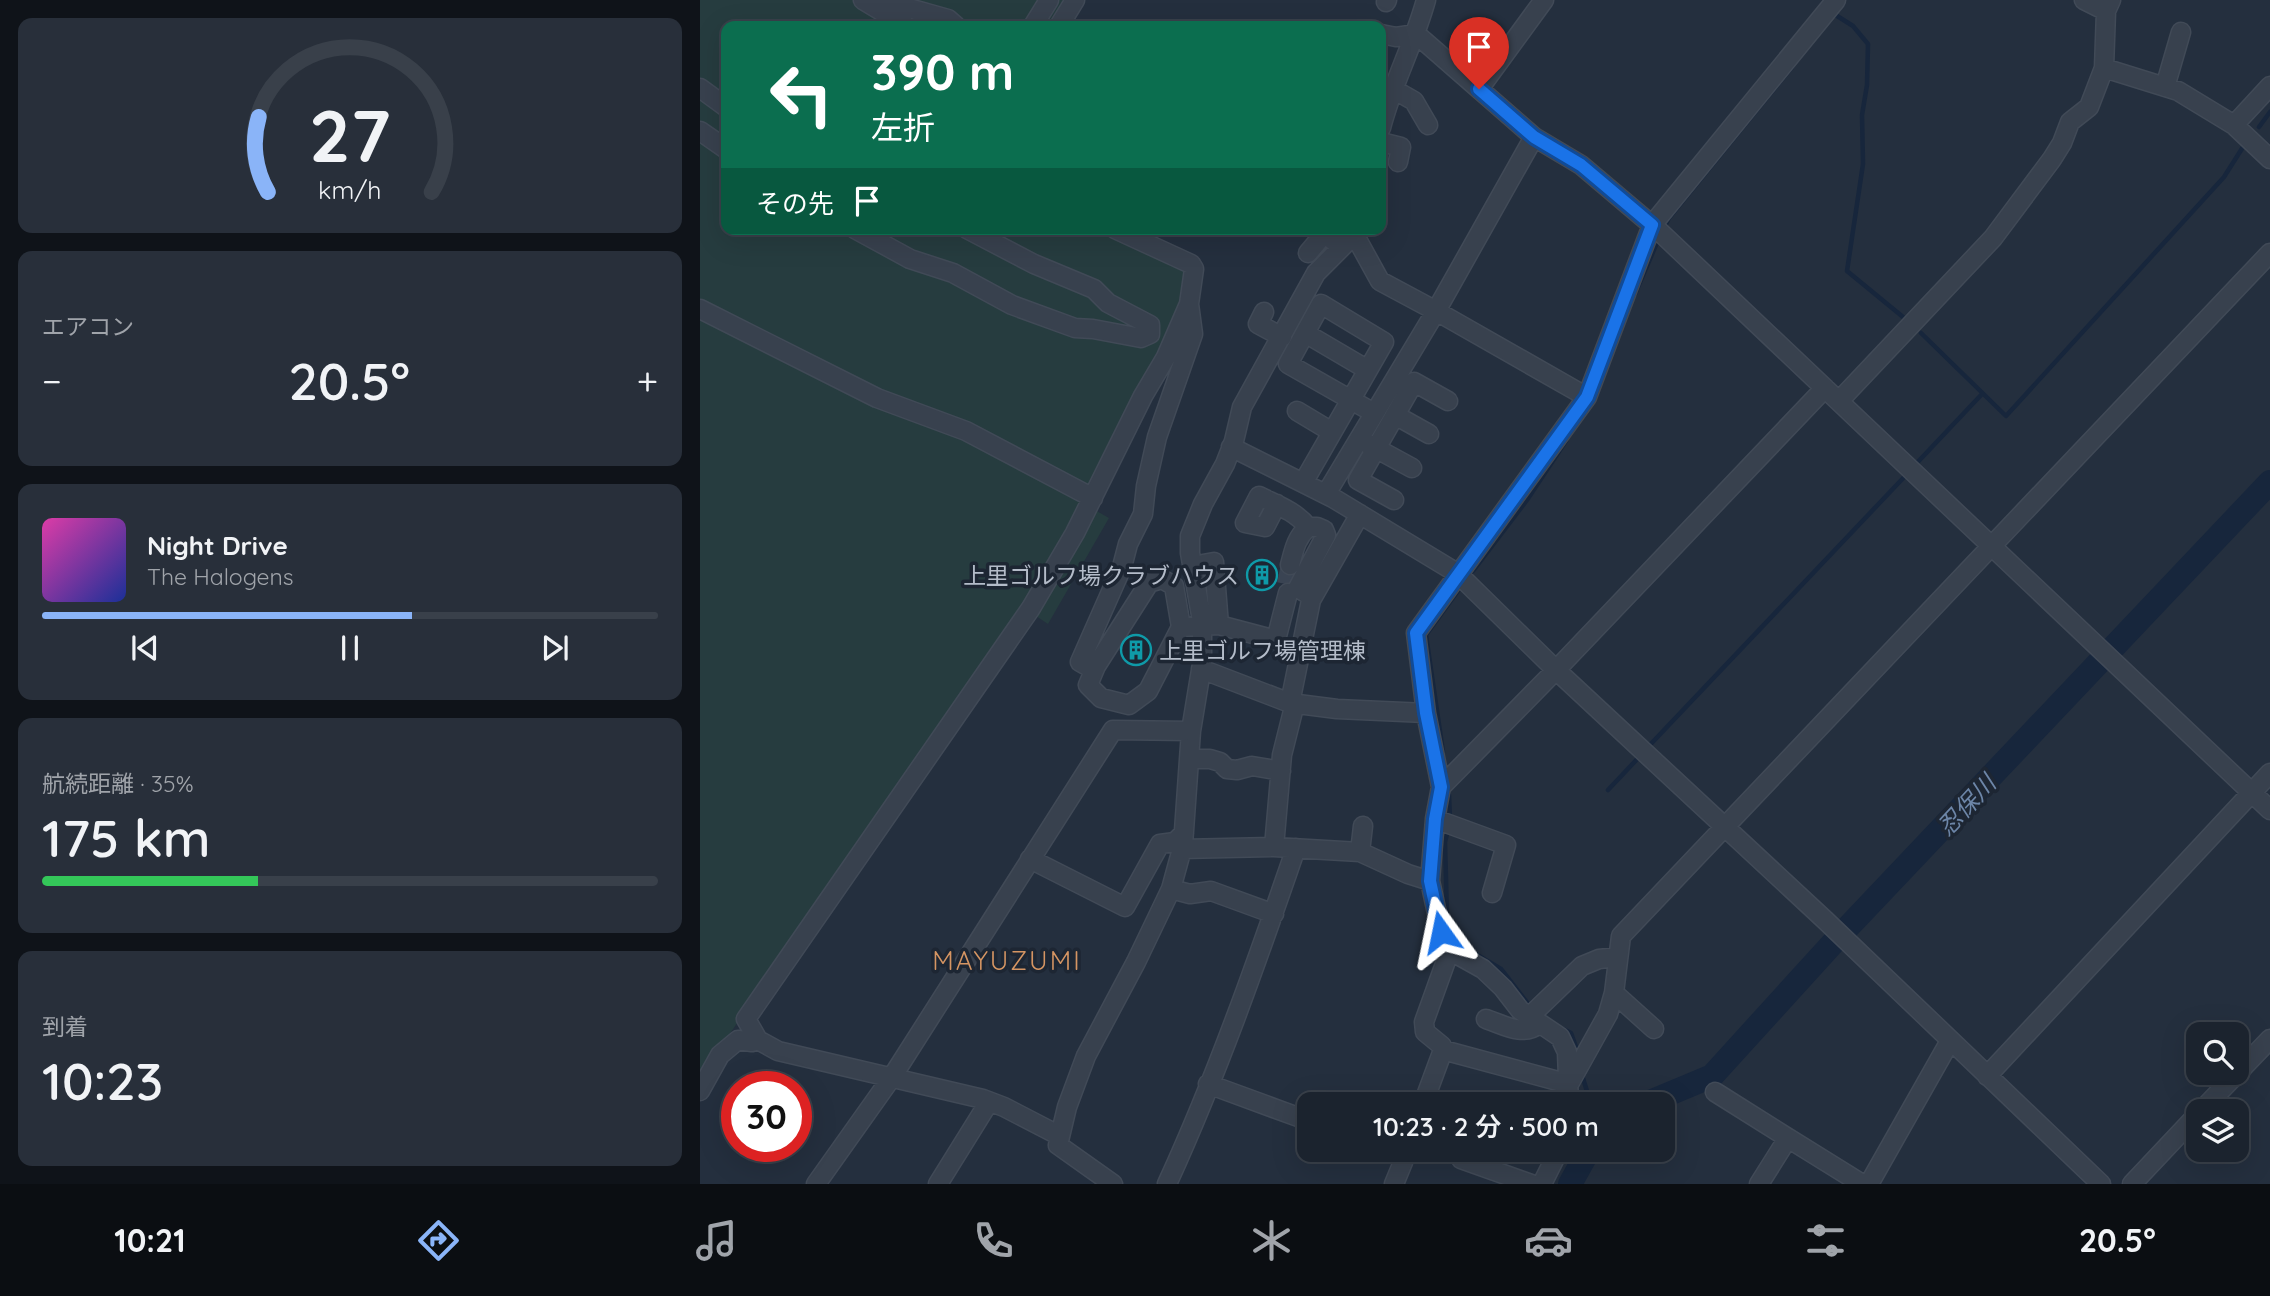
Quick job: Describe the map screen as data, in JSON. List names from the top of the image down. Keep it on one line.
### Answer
{"districts":["MAYUZUMI"],"water":["忍保川"],"places":{"building":["上里ゴルフ場クラブハウス","上里ゴルフ場管理棟"]},"page":{"turn":["390 m","左折"],"then":"その先","tile":["エアコン",["航続距離 · 35%","175 km"],["到着","10:23"]],"heat":["−","20.5°","+"],"song":["Night Drive","The Halogens"],"limit":"30","trip":"10:23 · 2 分 · 500 m","tabs":["10:21","20.5°"],"gauge":["27","km/h"]}}
